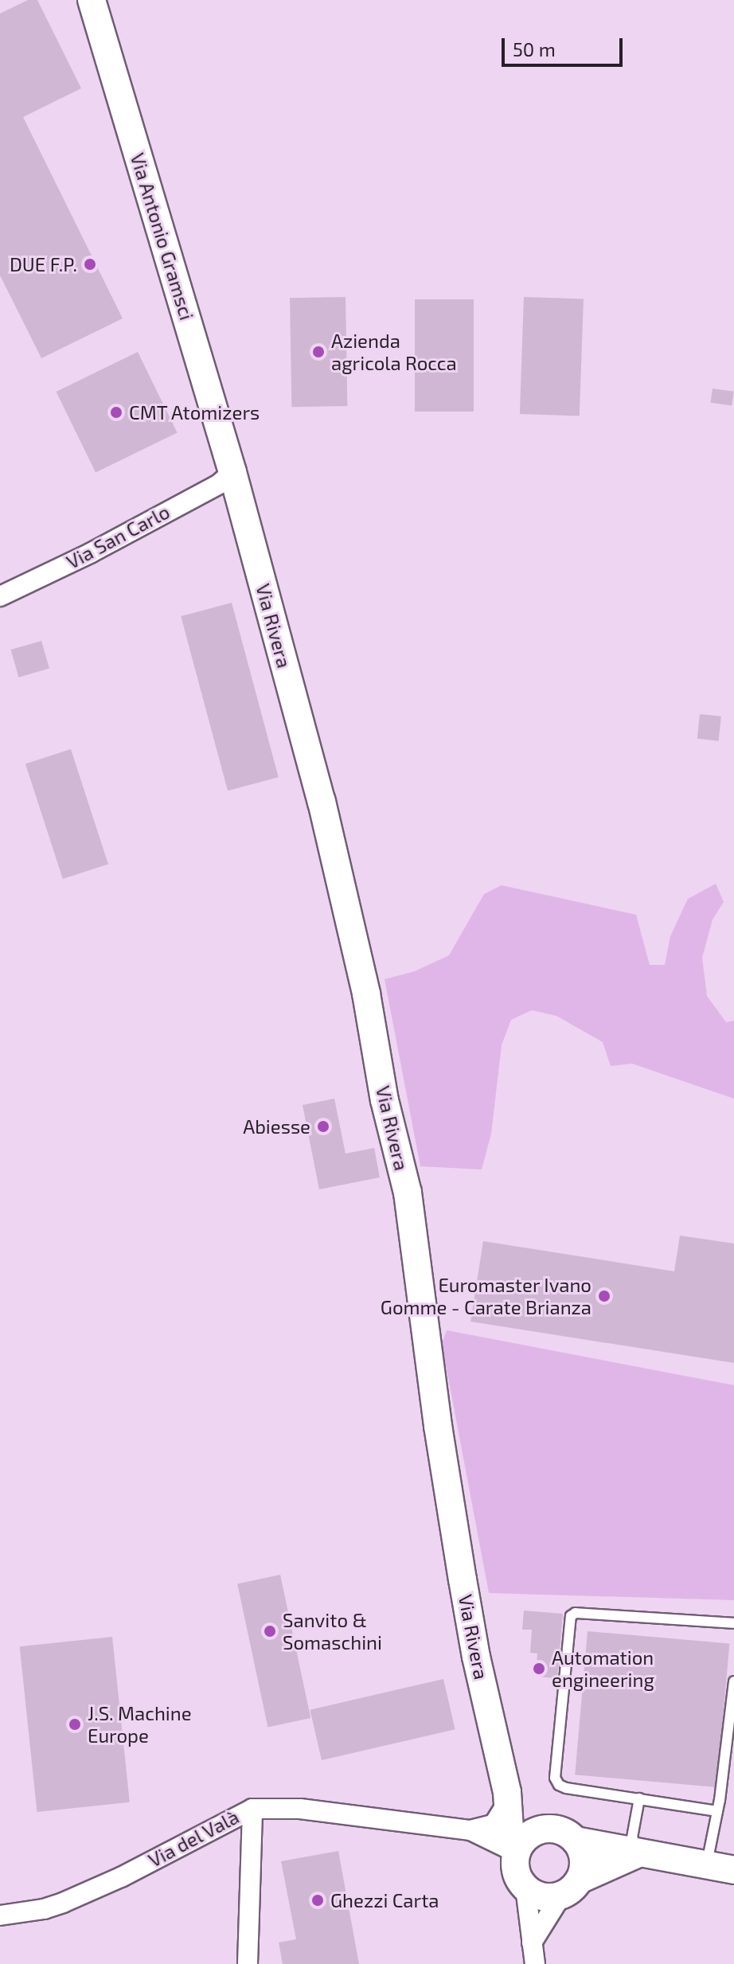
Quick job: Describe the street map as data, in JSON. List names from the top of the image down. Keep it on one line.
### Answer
{"streets":{"street":["Via Antonio Gramsci","Via San Carlo","Via Rivera","Via del Valà"]},"crossings":[["Via Antonio Gramsci","Via San Carlo"],["Via Antonio Gramsci","Via Rivera"],["Via San Carlo","Via Rivera"],["Via Rivera","Via del Valà"]],"places":["DUE F.P.","Azienda agricola Rocca","CMT Atomizers","Abiesse","Euromaster Ivano Gomme - Carate Brianza","Sanvito & Somaschini","Automation engineering","J.S. Machine Europe","Ghezzi Carta"],"scale_bar":"50 m"}
